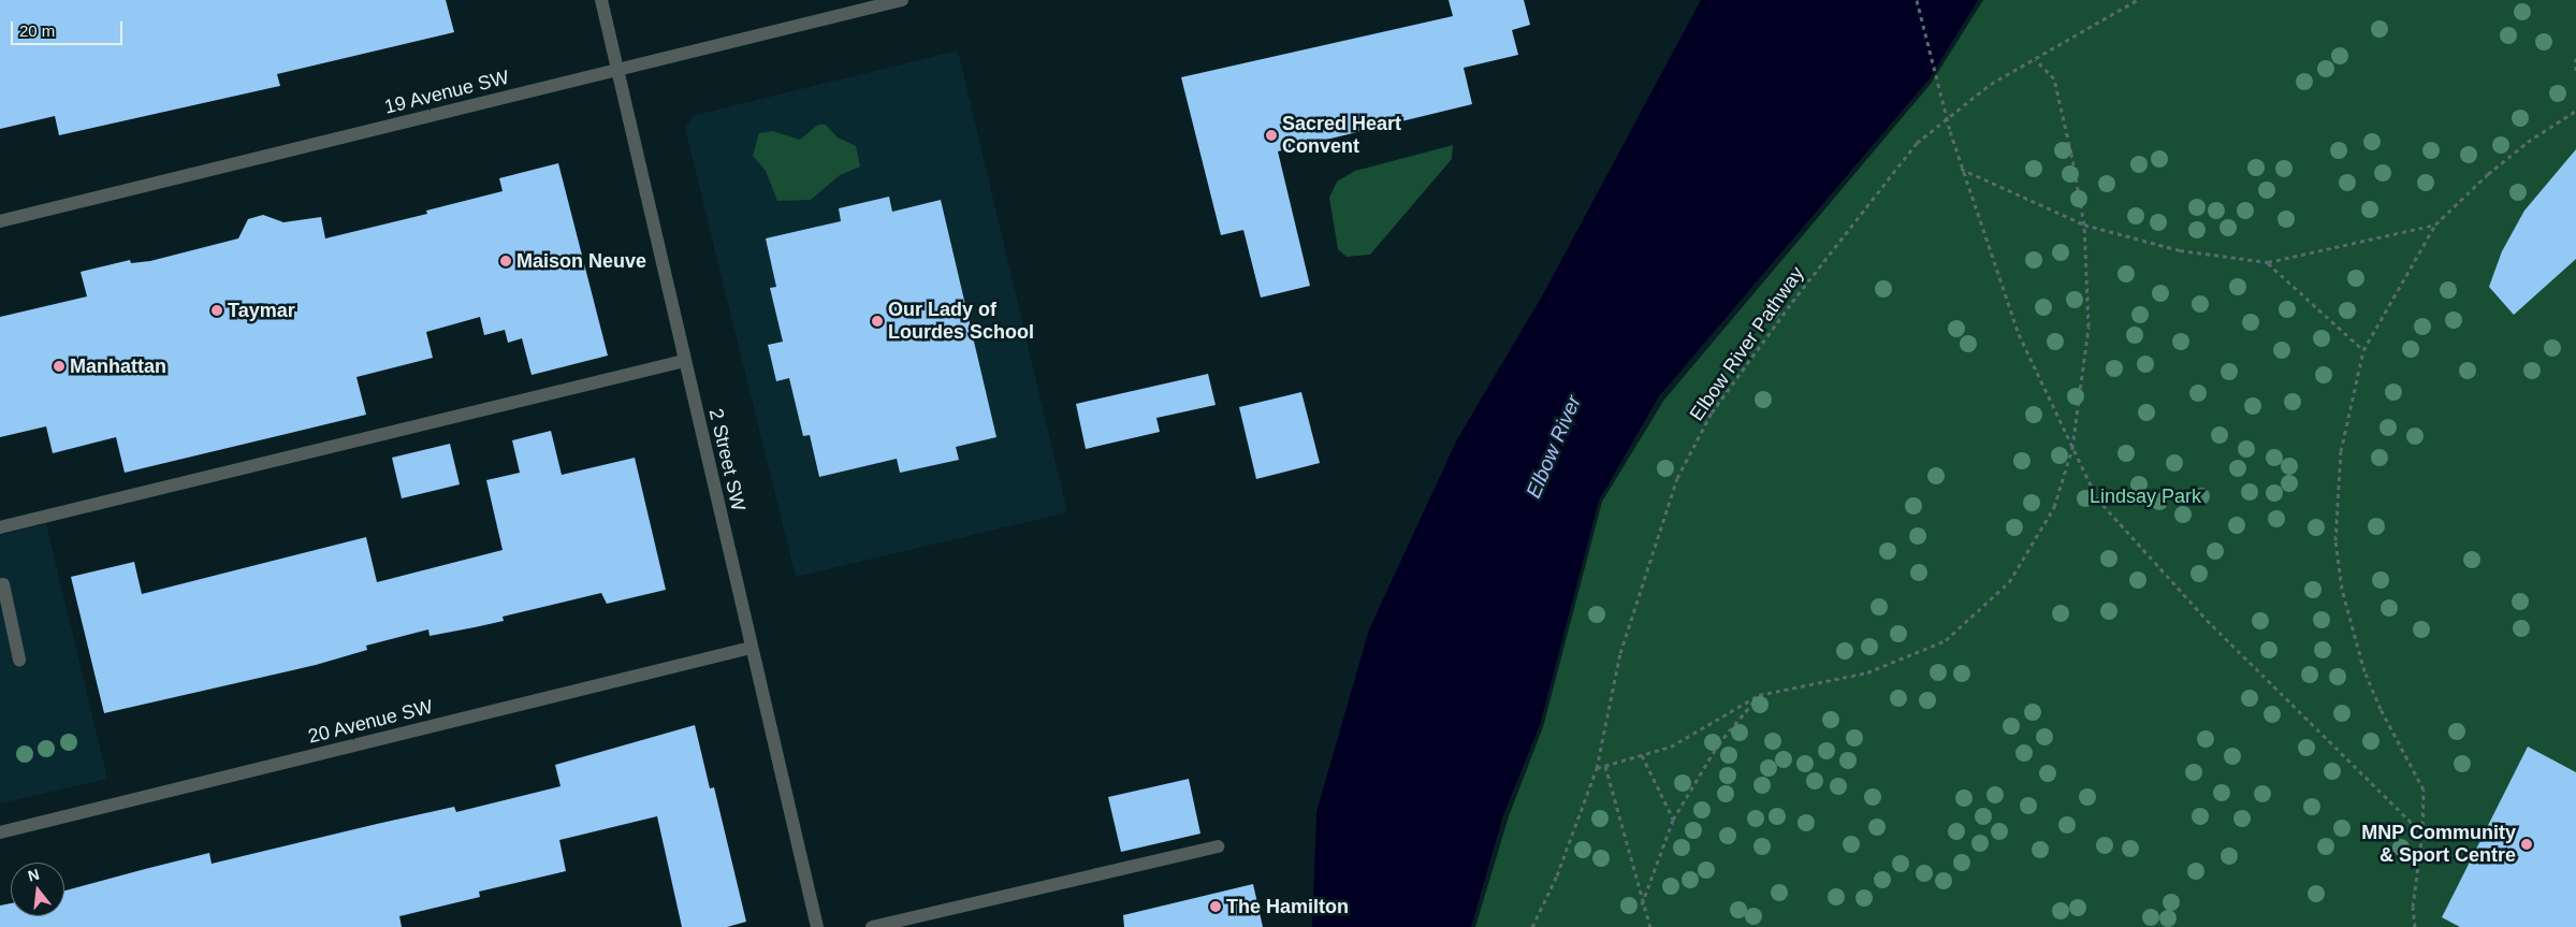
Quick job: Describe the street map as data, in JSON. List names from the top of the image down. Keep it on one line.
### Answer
{"streets":{"street":["19 Avenue SW","2 Street SW","20 Avenue SW"],"path":["Elbow River Pathway"]},"crossings":[["19 Avenue SW","2 Street SW"],["2 Street SW","20 Avenue SW"]],"water":["Elbow River"],"parks":["Lindsay Park"],"places":["Sacred Heart Convent","Maison Neuve","Taymar","Our Lady of Lourdes School","Manhattan","MNP Community & Sport Centre","The Hamilton"],"scale_bar":"20 m","north":"top"}
